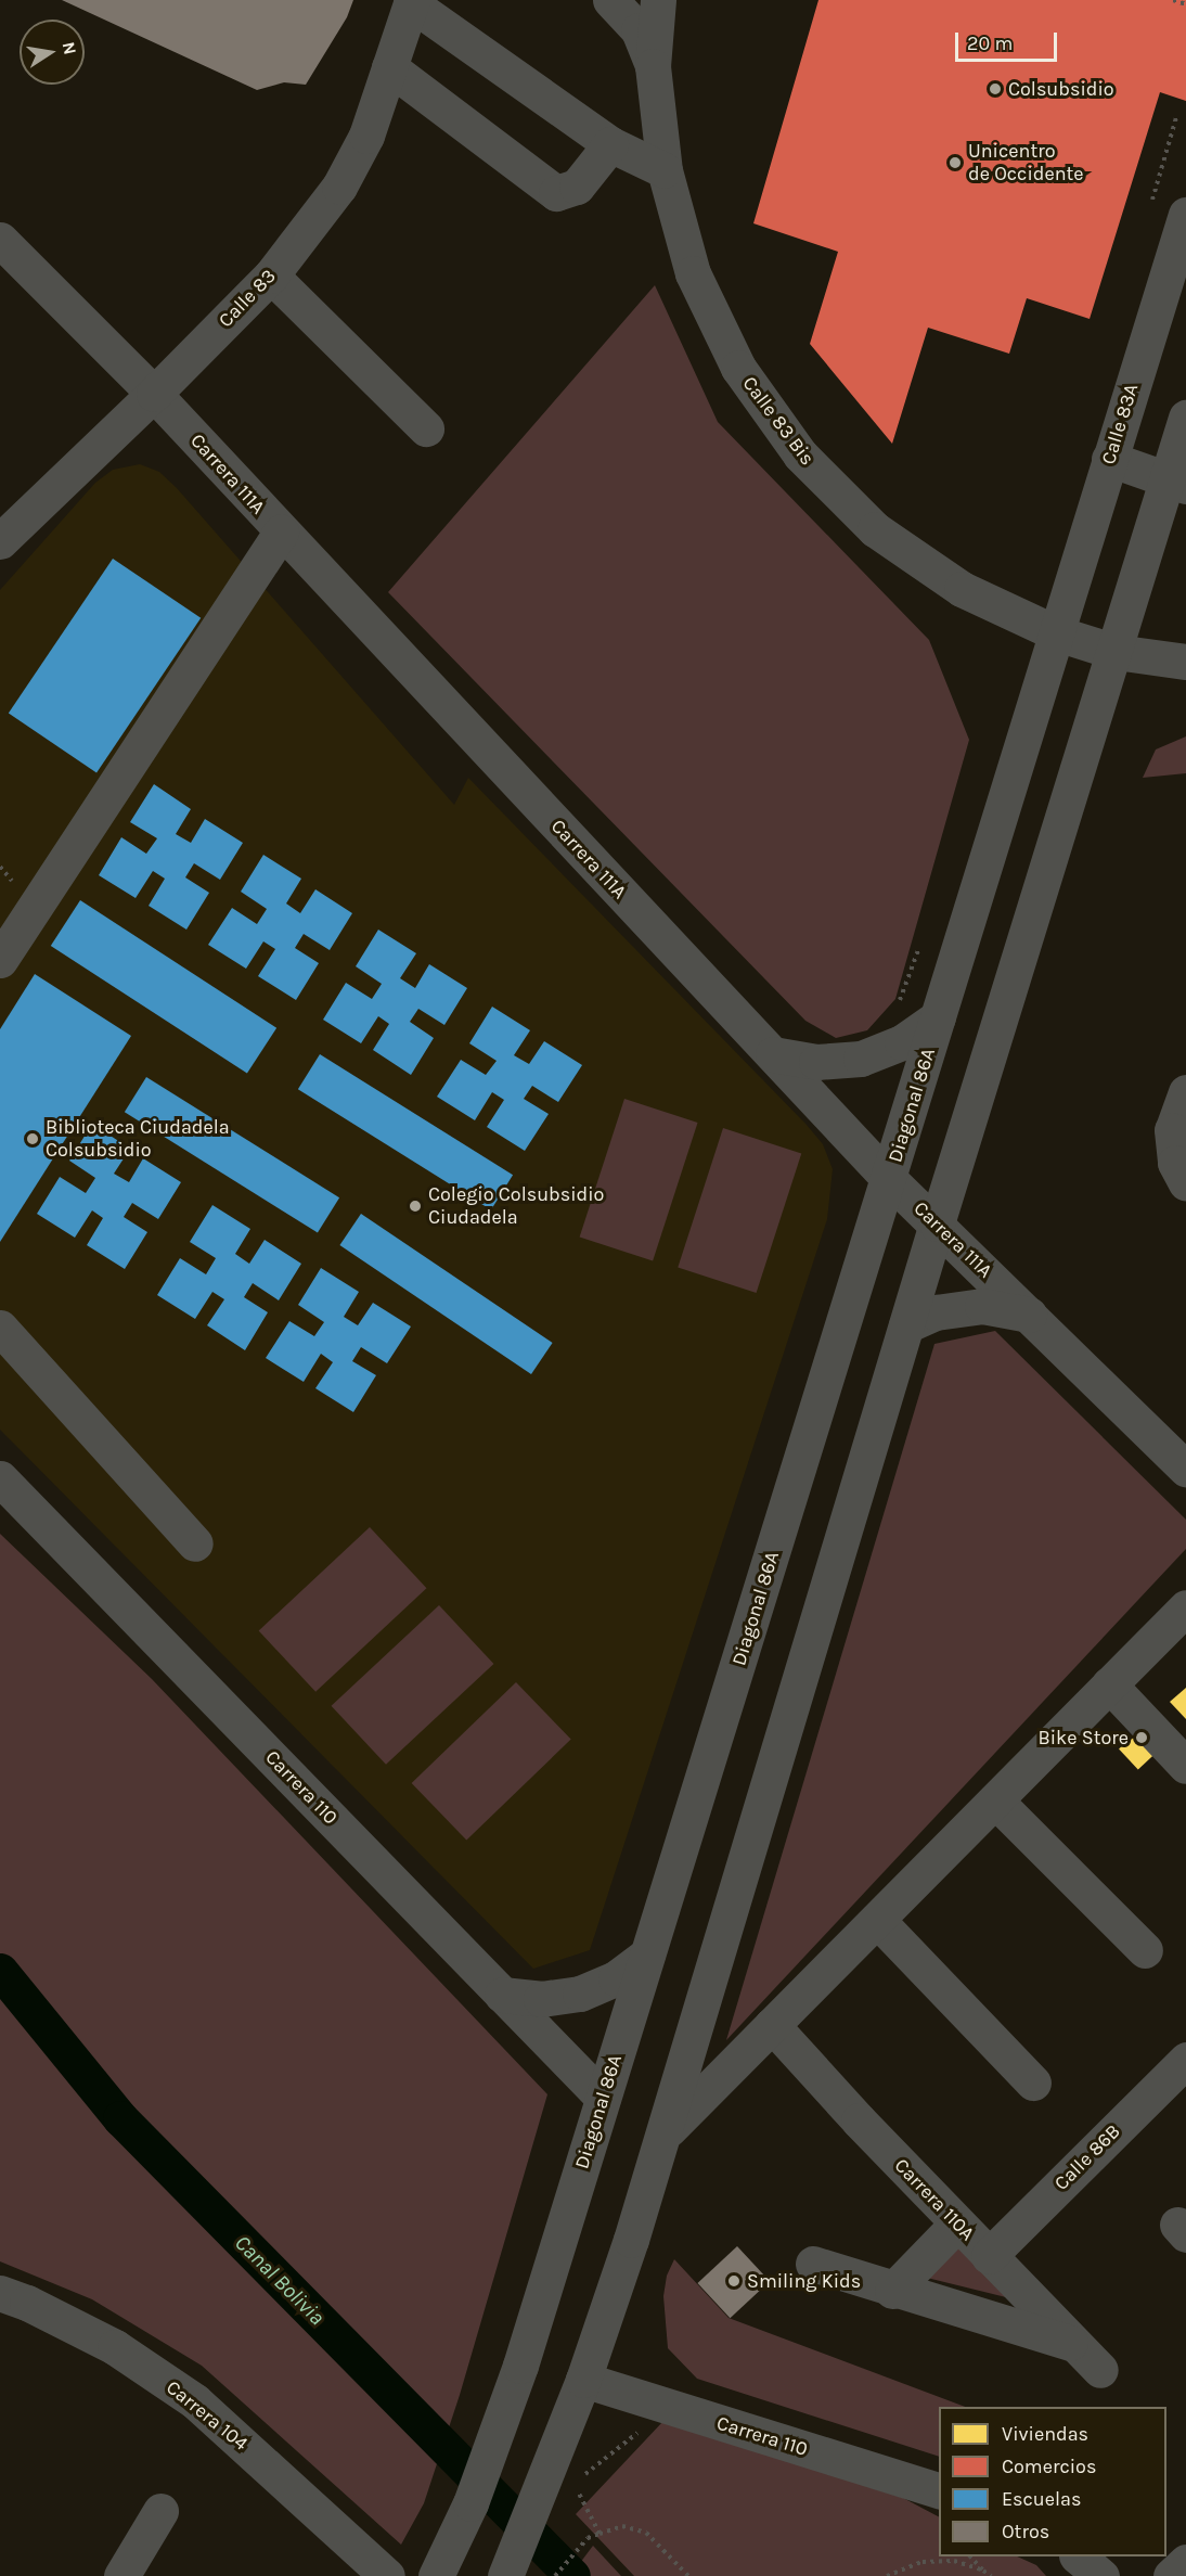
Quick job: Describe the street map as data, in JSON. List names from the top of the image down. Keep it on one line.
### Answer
{"streets":{"street":["Calle 83","Calle 83 Bis","Calle 83A","Carrera 111A","Diagonal 86A","Carrera 110","Calle 86B","Carrera 110A","Carrera 104"]},"crossings":[["Calle 83","Carrera 111A"],["Calle 83 Bis","Calle 83A"],["Calle 83 Bis","Diagonal 86A"],["Calle 83A","Diagonal 86A"],["Carrera 111A","Diagonal 86A"],["Diagonal 86A","Carrera 110"],["Calle 86B","Carrera 110A"]],"water":["Canal Bolivia"],"places":["Colsubsidio","Unicentro de Occidente","Biblioteca Ciudadela Colsubsidio","Colegio Colsubsidio Ciudadela","Bike Store","Smiling Kids"],"legend":["Viviendas","Comercios","Escuelas","Otros"],"scale_bar":"20 m","north":"right"}
